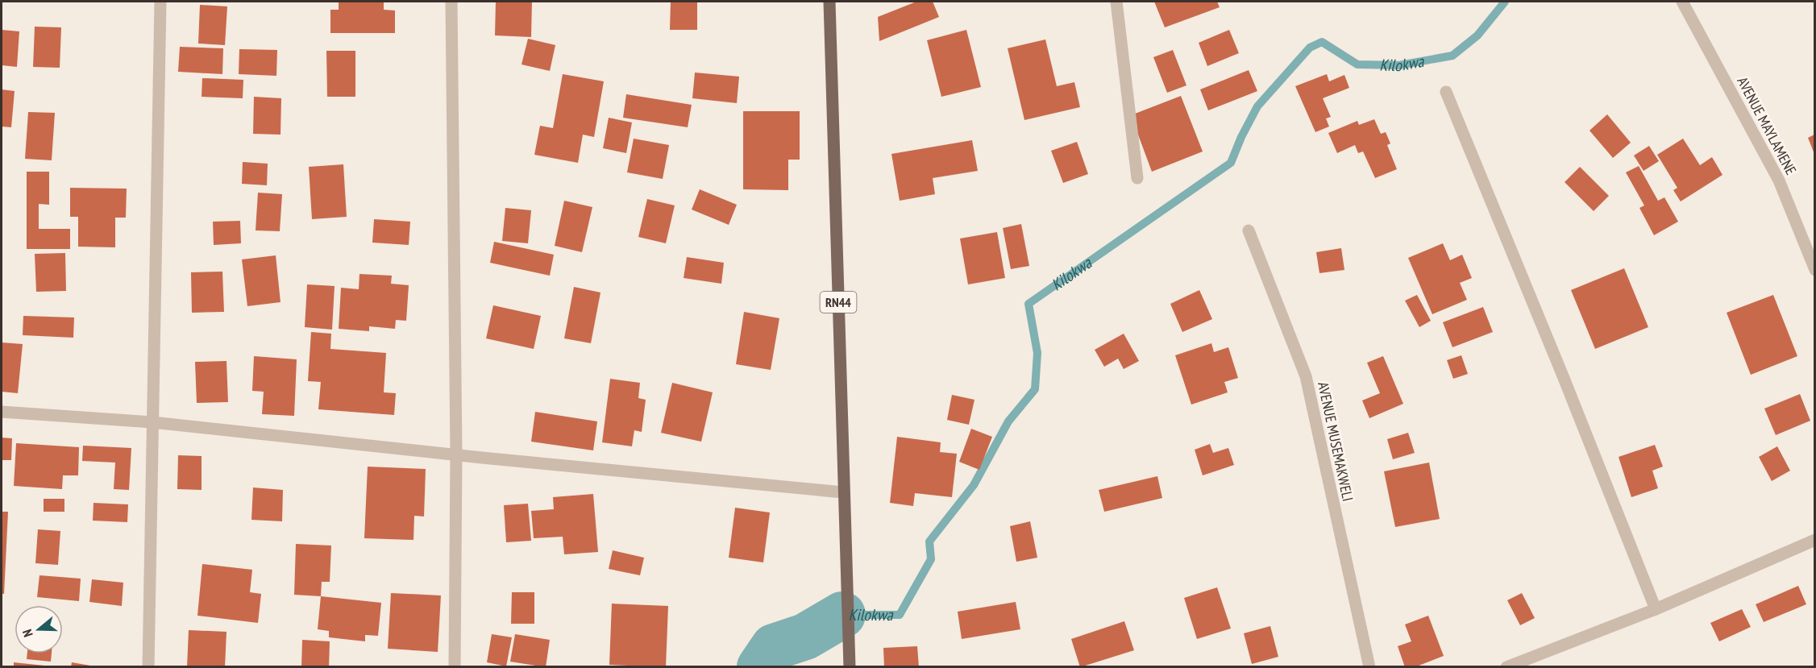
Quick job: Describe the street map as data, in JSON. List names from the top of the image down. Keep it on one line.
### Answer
{"streets":{"main road":["RN44"],"street":["AVENUE MAYLAMENE","AVENUE MUSEMAKWELI"]},"water":["Kilokwa"],"north":"left"}
